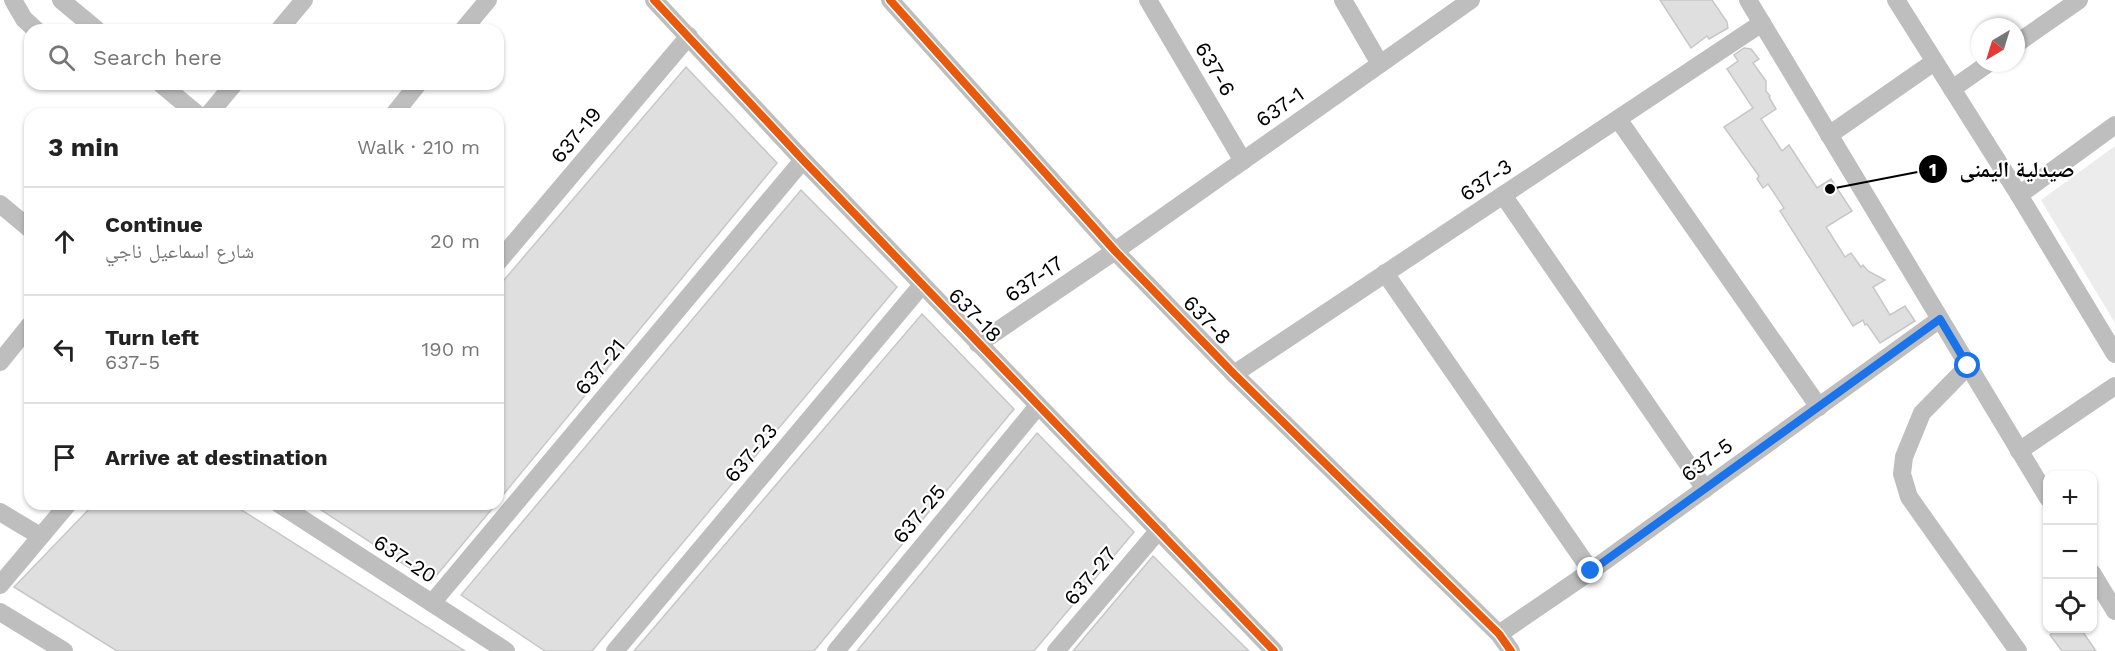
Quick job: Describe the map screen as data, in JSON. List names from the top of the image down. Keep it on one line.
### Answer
{"streets":{"street":["637-6","637-1","637-19","637-3","637-17","637-18","637-8","637-21","637-23","637-5","637-25","637-20","637-27"]},"crossings":[["637-6","637-1"],["637-1","637-17"],["637-1","637-8"],["637-19","637-18"],["637-3","637-8"],["637-17","637-18"],["637-17","637-8"],["637-18","637-21"],["637-18","637-23"],["637-18","637-25"],["637-18","637-27"],["637-8","637-5"],["637-21","637-20"]],"places":["صيدلية اليمنى"],"north":"bottom left","page":{"search":"Search here","heading":["3 min","Walk · 210 m"],"list":[["Continue","شارع اسماعيل ناجي","20 m"],["Turn left","637-5","190 m"],"Arrive at destination"],"map_buttons":["+","−"]}}
